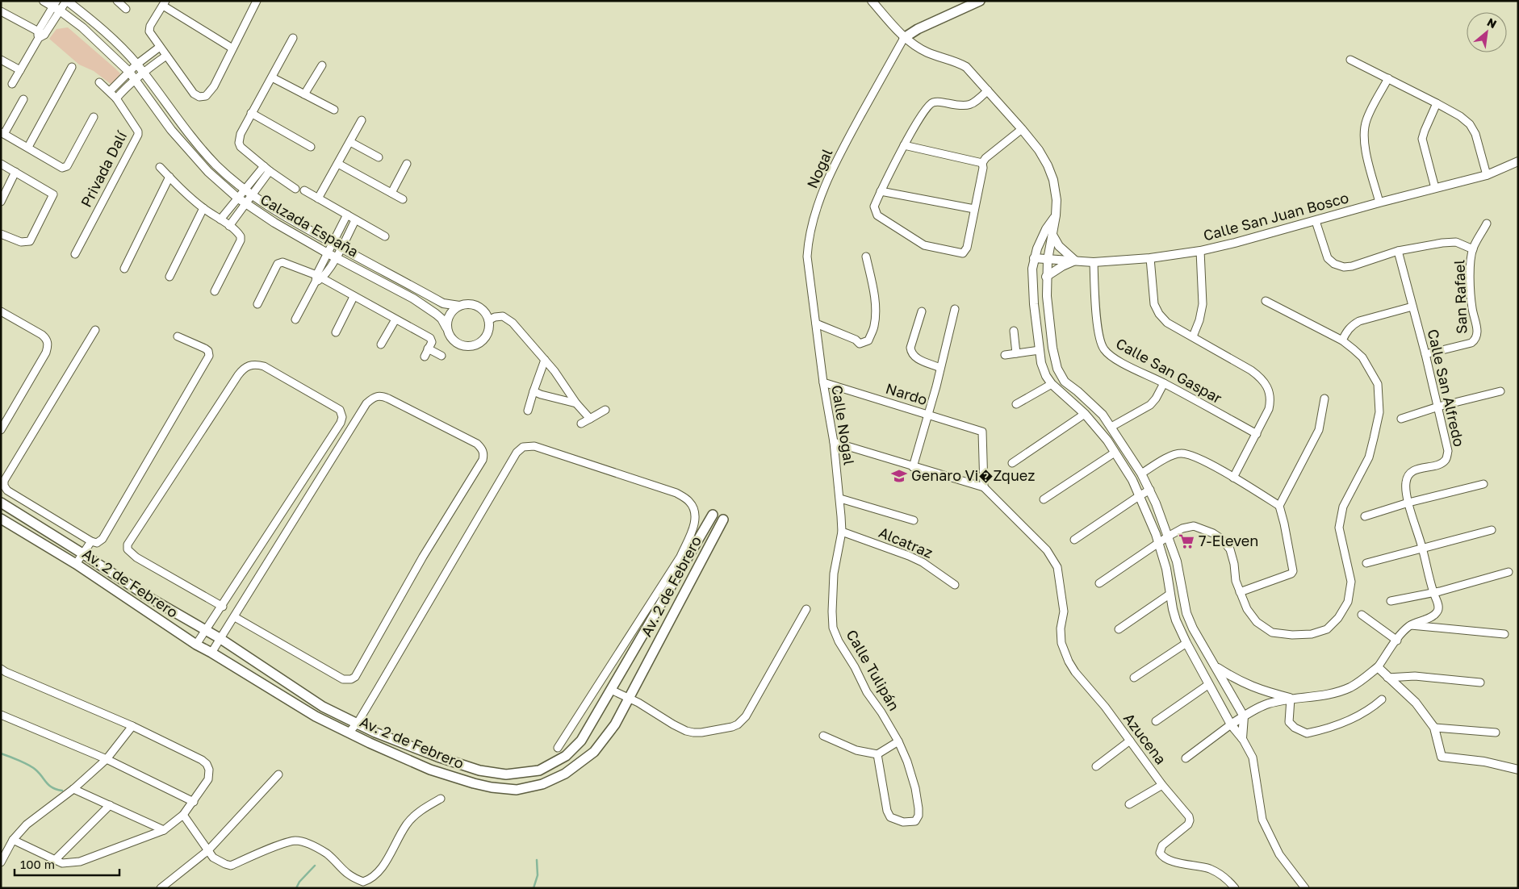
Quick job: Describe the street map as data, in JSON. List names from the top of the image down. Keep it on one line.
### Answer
{"streets":{"main road":["Av. 2 de Febrero"],"street":["Nogal","Privada Dalí","Calle San Juan Bosco","Calzada España","San Rafael","Calle San Gaspar","Calle San Alfredo","Nardo","Calle Nogal","Alcatraz","Calle Tulipán","Azucena"]},"crossings":[["Nogal","Calle Nogal"],["Calle San Juan Bosco","Calle San Gaspar"],["San Rafael","Calle San Alfredo"],["Nardo","Calle Nogal"],["Nardo","Azucena"],["Calle Nogal","Alcatraz"],["Calle Nogal","Calle Tulipán"],["Alcatraz","Calle Tulipán"]],"places":{"school or university":["Genaro Vi�Zquez"],"supermarket":["7-Eleven"]},"scale_bar":"100 m","north":"top right"}
